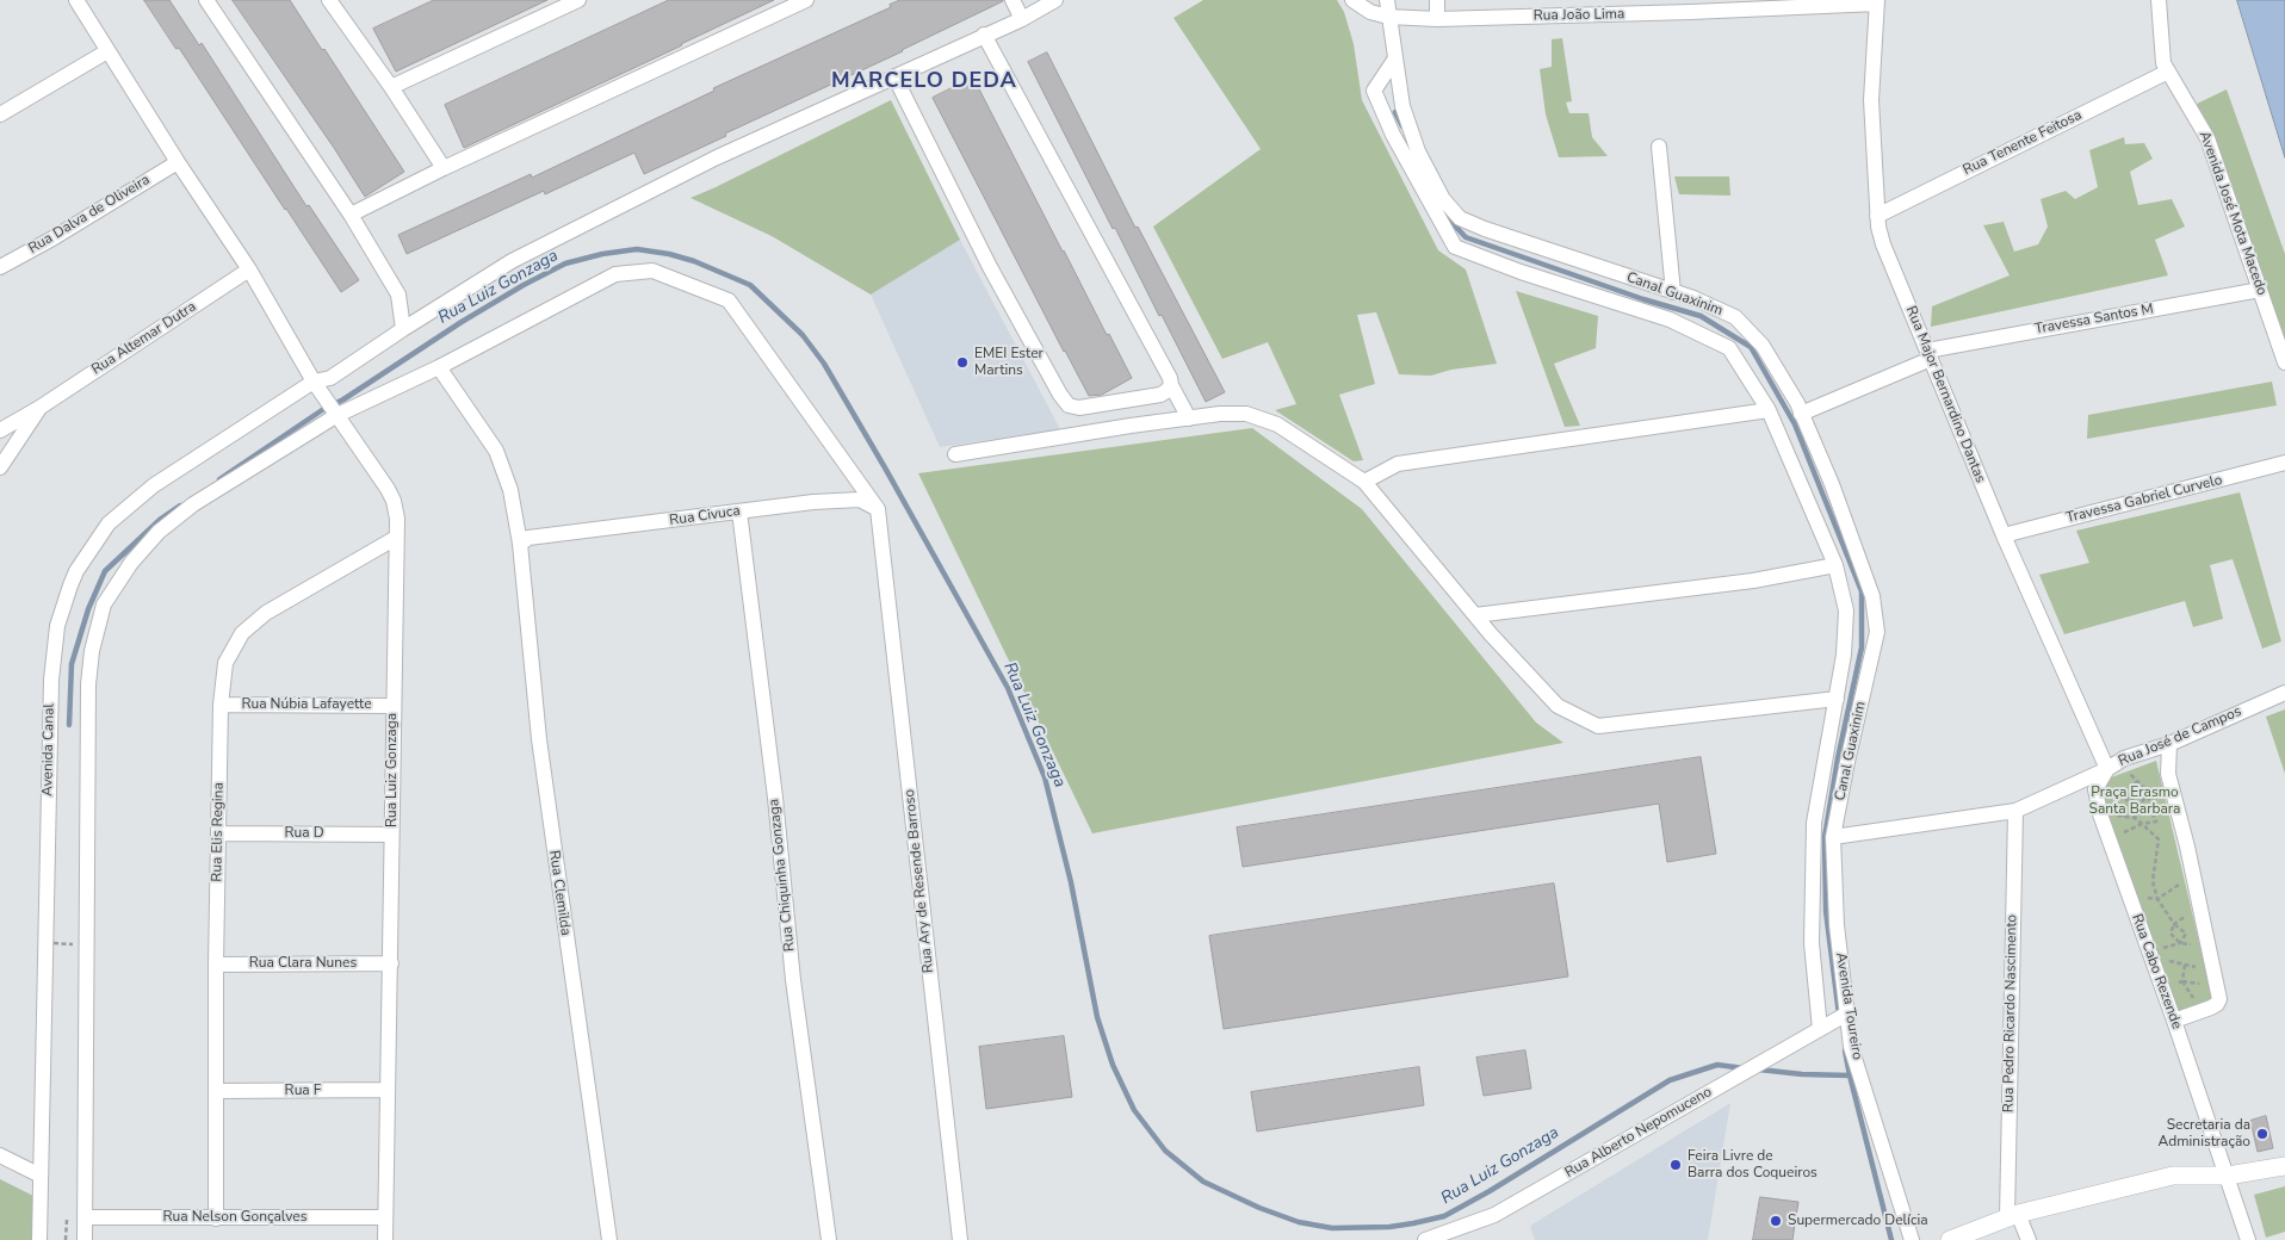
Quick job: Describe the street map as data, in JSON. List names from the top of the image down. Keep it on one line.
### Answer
{"streets":{"street":["Rua João Lima","Rua Tenente Feitosa","Avenida José Mota Macedo","Rua Dalva de Oliveira","Canal Guaxinim","Travessa Santos M","Rua Altemar Dutra","Rua Major Bernardino Dantas","Travessa Gabriel Curvelo","Rua Civuca","Rua Núbia Lafayette","Rua José de Campos","Avenida Canal","Rua Luiz Gonzaga","Rua Elis Regina","Rua D","Rua Chiquinha Gonzaga","Rua Ary de Resende Barroso","Rua Clemilda","Rua Clara Nunes","Rua Cabo Rezende","Avenida Toureiro","Rua Pedro Ricardo Nascimento","Rua F","Rua Alberto Nepomuceno","Rua Nelson Gonçalves"]},"crossings":[["Rua João Lima","Canal Guaxinim"],["Rua João Lima","Rua Major Bernardino Dantas"],["Rua Tenente Feitosa","Avenida José Mota Macedo"],["Rua Tenente Feitosa","Rua Major Bernardino Dantas"],["Avenida José Mota Macedo","Travessa Santos M"],["Rua Dalva de Oliveira","Rua Luiz Gonzaga"],["Canal Guaxinim","Travessa Santos M"],["Canal Guaxinim","Rua José de Campos"],["Canal Guaxinim","Avenida Toureiro"],["Travessa Santos M","Rua Major Bernardino Dantas"],["Rua Altemar Dutra","Rua Luiz Gonzaga"],["Rua Major Bernardino Dantas","Travessa Gabriel Curvelo"],["Rua Major Bernardino Dantas","Rua José de Campos"],["Rua Major Bernardino Dantas","Rua Cabo Rezende"],["Rua Civuca","Rua Chiquinha Gonzaga"],["Rua Civuca","Rua Ary de Resende Barroso"],["Rua Civuca","Rua Clemilda"],["Rua Núbia Lafayette","Rua Luiz Gonzaga"],["Rua Núbia Lafayette","Rua Elis Regina"],["Rua José de Campos","Rua Cabo Rezende"],["Rua José de Campos","Avenida Toureiro"],["Rua José de Campos","Rua Pedro Ricardo Nascimento"],["Avenida Canal","Rua Luiz Gonzaga"],["Rua Luiz Gonzaga","Rua Elis Regina"],["Rua Luiz Gonzaga","Rua D"],["Rua Luiz Gonzaga","Rua Clara Nunes"],["Rua Luiz Gonzaga","Rua F"],["Rua Luiz Gonzaga","Rua Nelson Gonçalves"],["Rua Elis Regina","Rua D"],["Rua Elis Regina","Rua Clara Nunes"],["Rua Elis Regina","Rua F"],["Rua Elis Regina","Rua Nelson Gonçalves"],["Avenida Toureiro","Rua Alberto Nepomuceno"]],"districts":["MARCELO DEDA"],"water":["Rua Luiz Gonzaga"],"parks":["Praça Erasmo Santa Barbara"],"places":["EMEI Ester Martins","Secretaria da Administração","Feira Livre de Barra dos Coqueiros","Supermercado Delícia"]}
